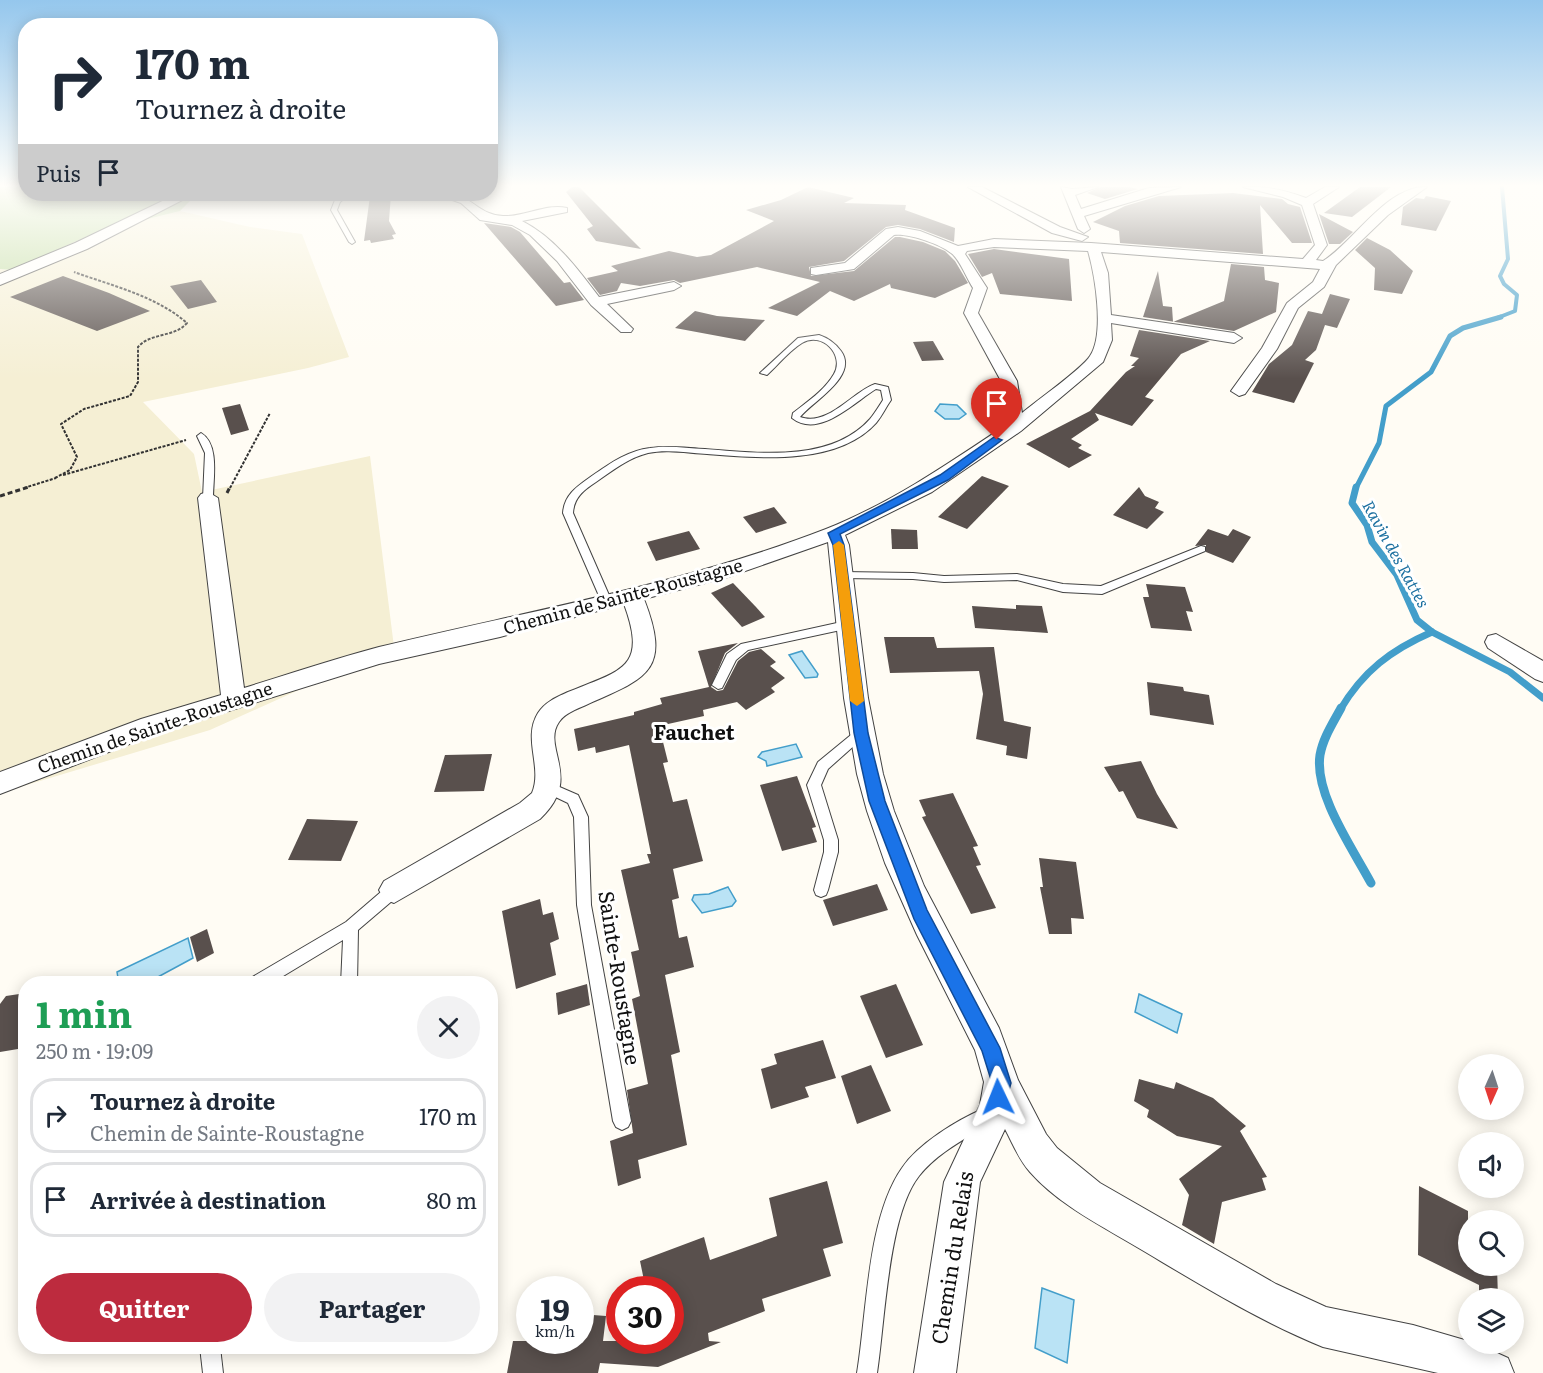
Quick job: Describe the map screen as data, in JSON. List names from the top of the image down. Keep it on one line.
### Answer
{"streets":{"street":["Chemin de Sainte-Roustagne","Chemin du Relais"],"lane":["Sainte-Roustagne"]},"districts":["Fauchet"],"water":["Ravin des Rattes"],"north":"bottom","page":{"turn":["170 m","Tournez à droite"],"then":"Puis","heading":["1 min","250 m · 19:09"],"list":[{"name":"Tournez à droite","note":"Chemin de Sainte-Roustagne","value":"170 m"},{"name":"Arrivée à destination","value":"80 m"}],"buttons":["Quitter","Partager"],"speed":"19 km/h","limit":"30"}}
